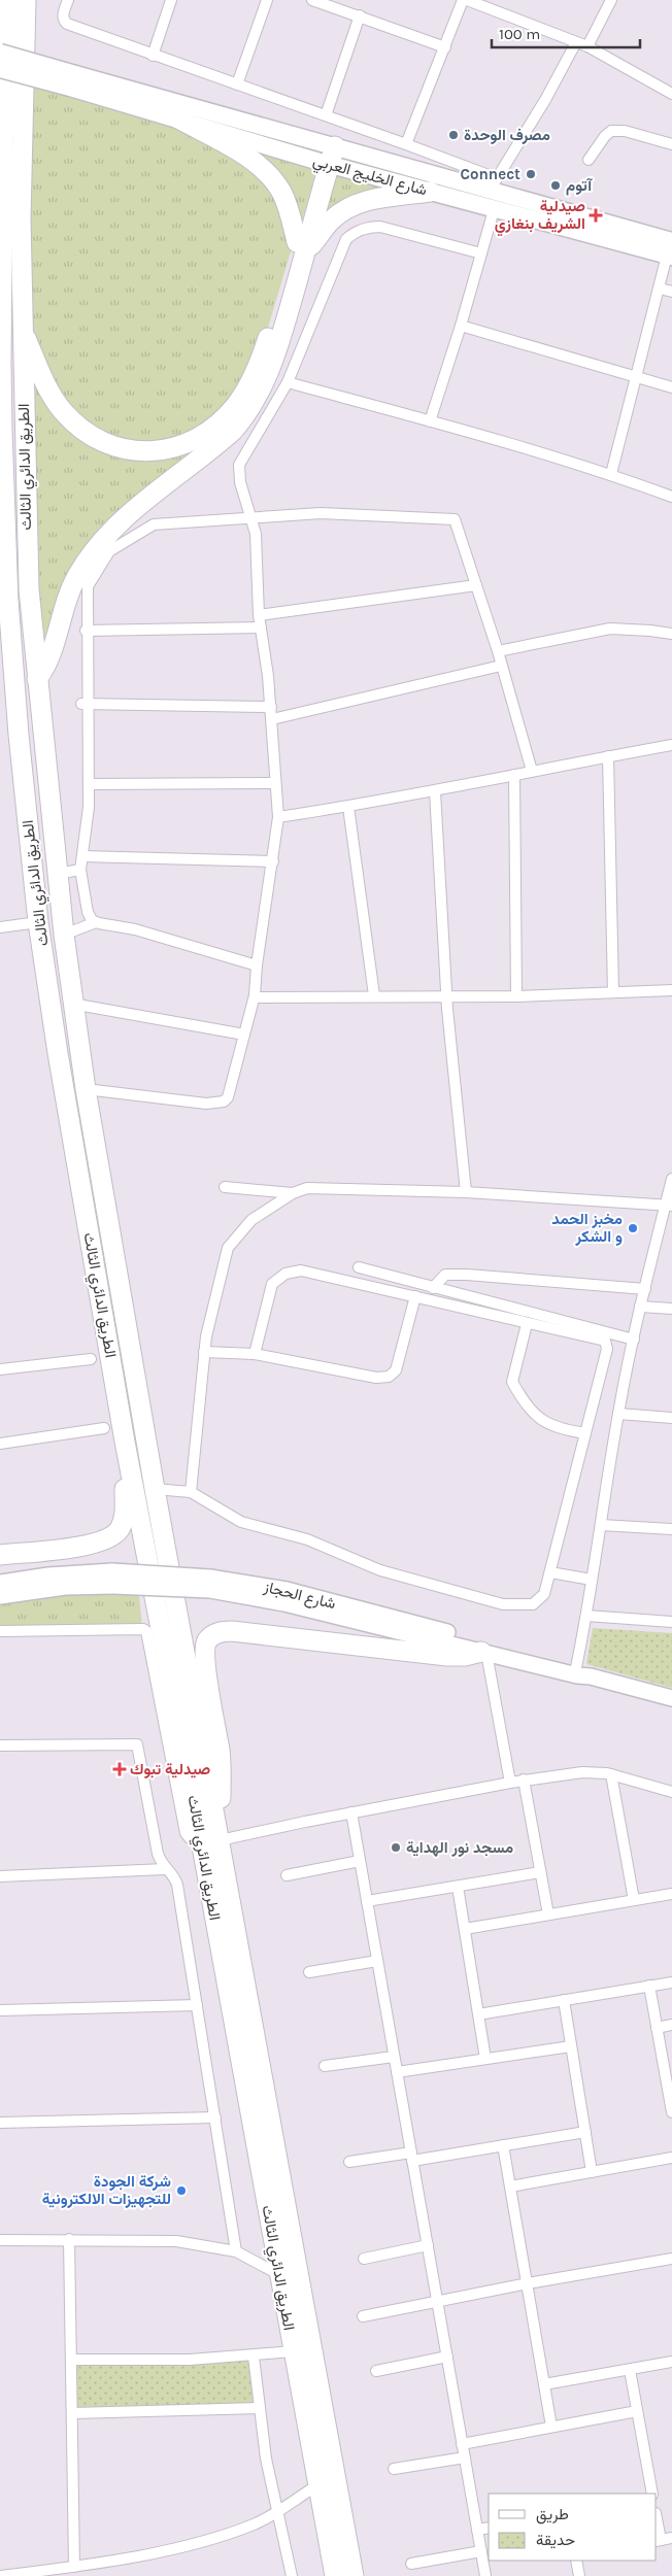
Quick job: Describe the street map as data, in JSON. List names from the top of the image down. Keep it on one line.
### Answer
{"streets":{"highway":["الطريق الدائري الثالث"],"main road":["شارع الخليج العربي","شارع الحجاز"]},"places":{"other":["مصرف الوحدة","Connect","آتوم","مخبز الحمد و الشكر","مسجد نور الهداية","شركة الجودة للتجهيزات الالكترونية"],"health":["صيدلية الشريف بنغازي","صيدلية تبوك"]},"legend":["طريق","حديقة"],"scale_bar":"100 m"}
